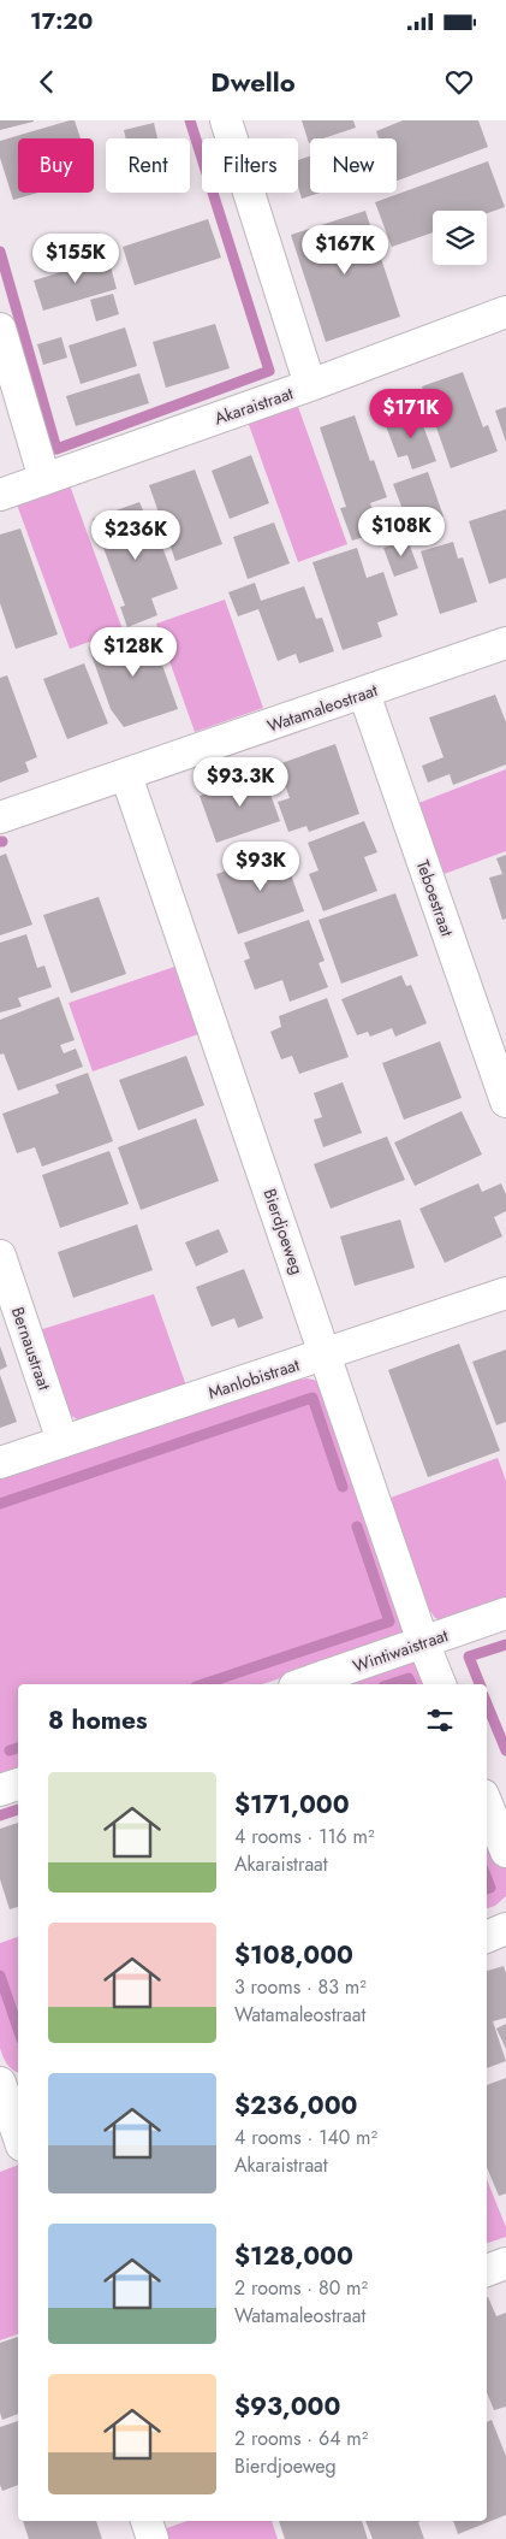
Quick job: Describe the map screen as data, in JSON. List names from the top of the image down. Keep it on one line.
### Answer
{"streets":{"street":["Akaraistraat","Watamaleostraat","Teboestraat","Bierdjoeweg","Bernaustraat","Manlobistraat","Wintiwaistraat"]},"crossings":[["Watamaleostraat","Teboestraat"],["Watamaleostraat","Bierdjoeweg"],["Bierdjoeweg","Manlobistraat"],["Bierdjoeweg","Wintiwaistraat"],["Bernaustraat","Manlobistraat"]],"page":{"status":"17:20","header":"Dwello","chip":["Buy","Rent","Filters","New"],"price":["$167K","$155K","$171K","$108K","$236K","$128K","$93.3K","$93K"],"heading":"8 homes","list":[{"name":"$171,000","note":"4 rooms · 116 m² · Akaraistraat"},{"name":"$108,000","note":"3 rooms · 83 m² · Watamaleostraat"},{"name":"$236,000","note":"4 rooms · 140 m² · Akaraistraat"},{"name":"$128,000","note":"2 rooms · 80 m² · Watamaleostraat"},{"name":"$93,000","note":"2 rooms · 64 m² · Bierdjoeweg"}]}}
